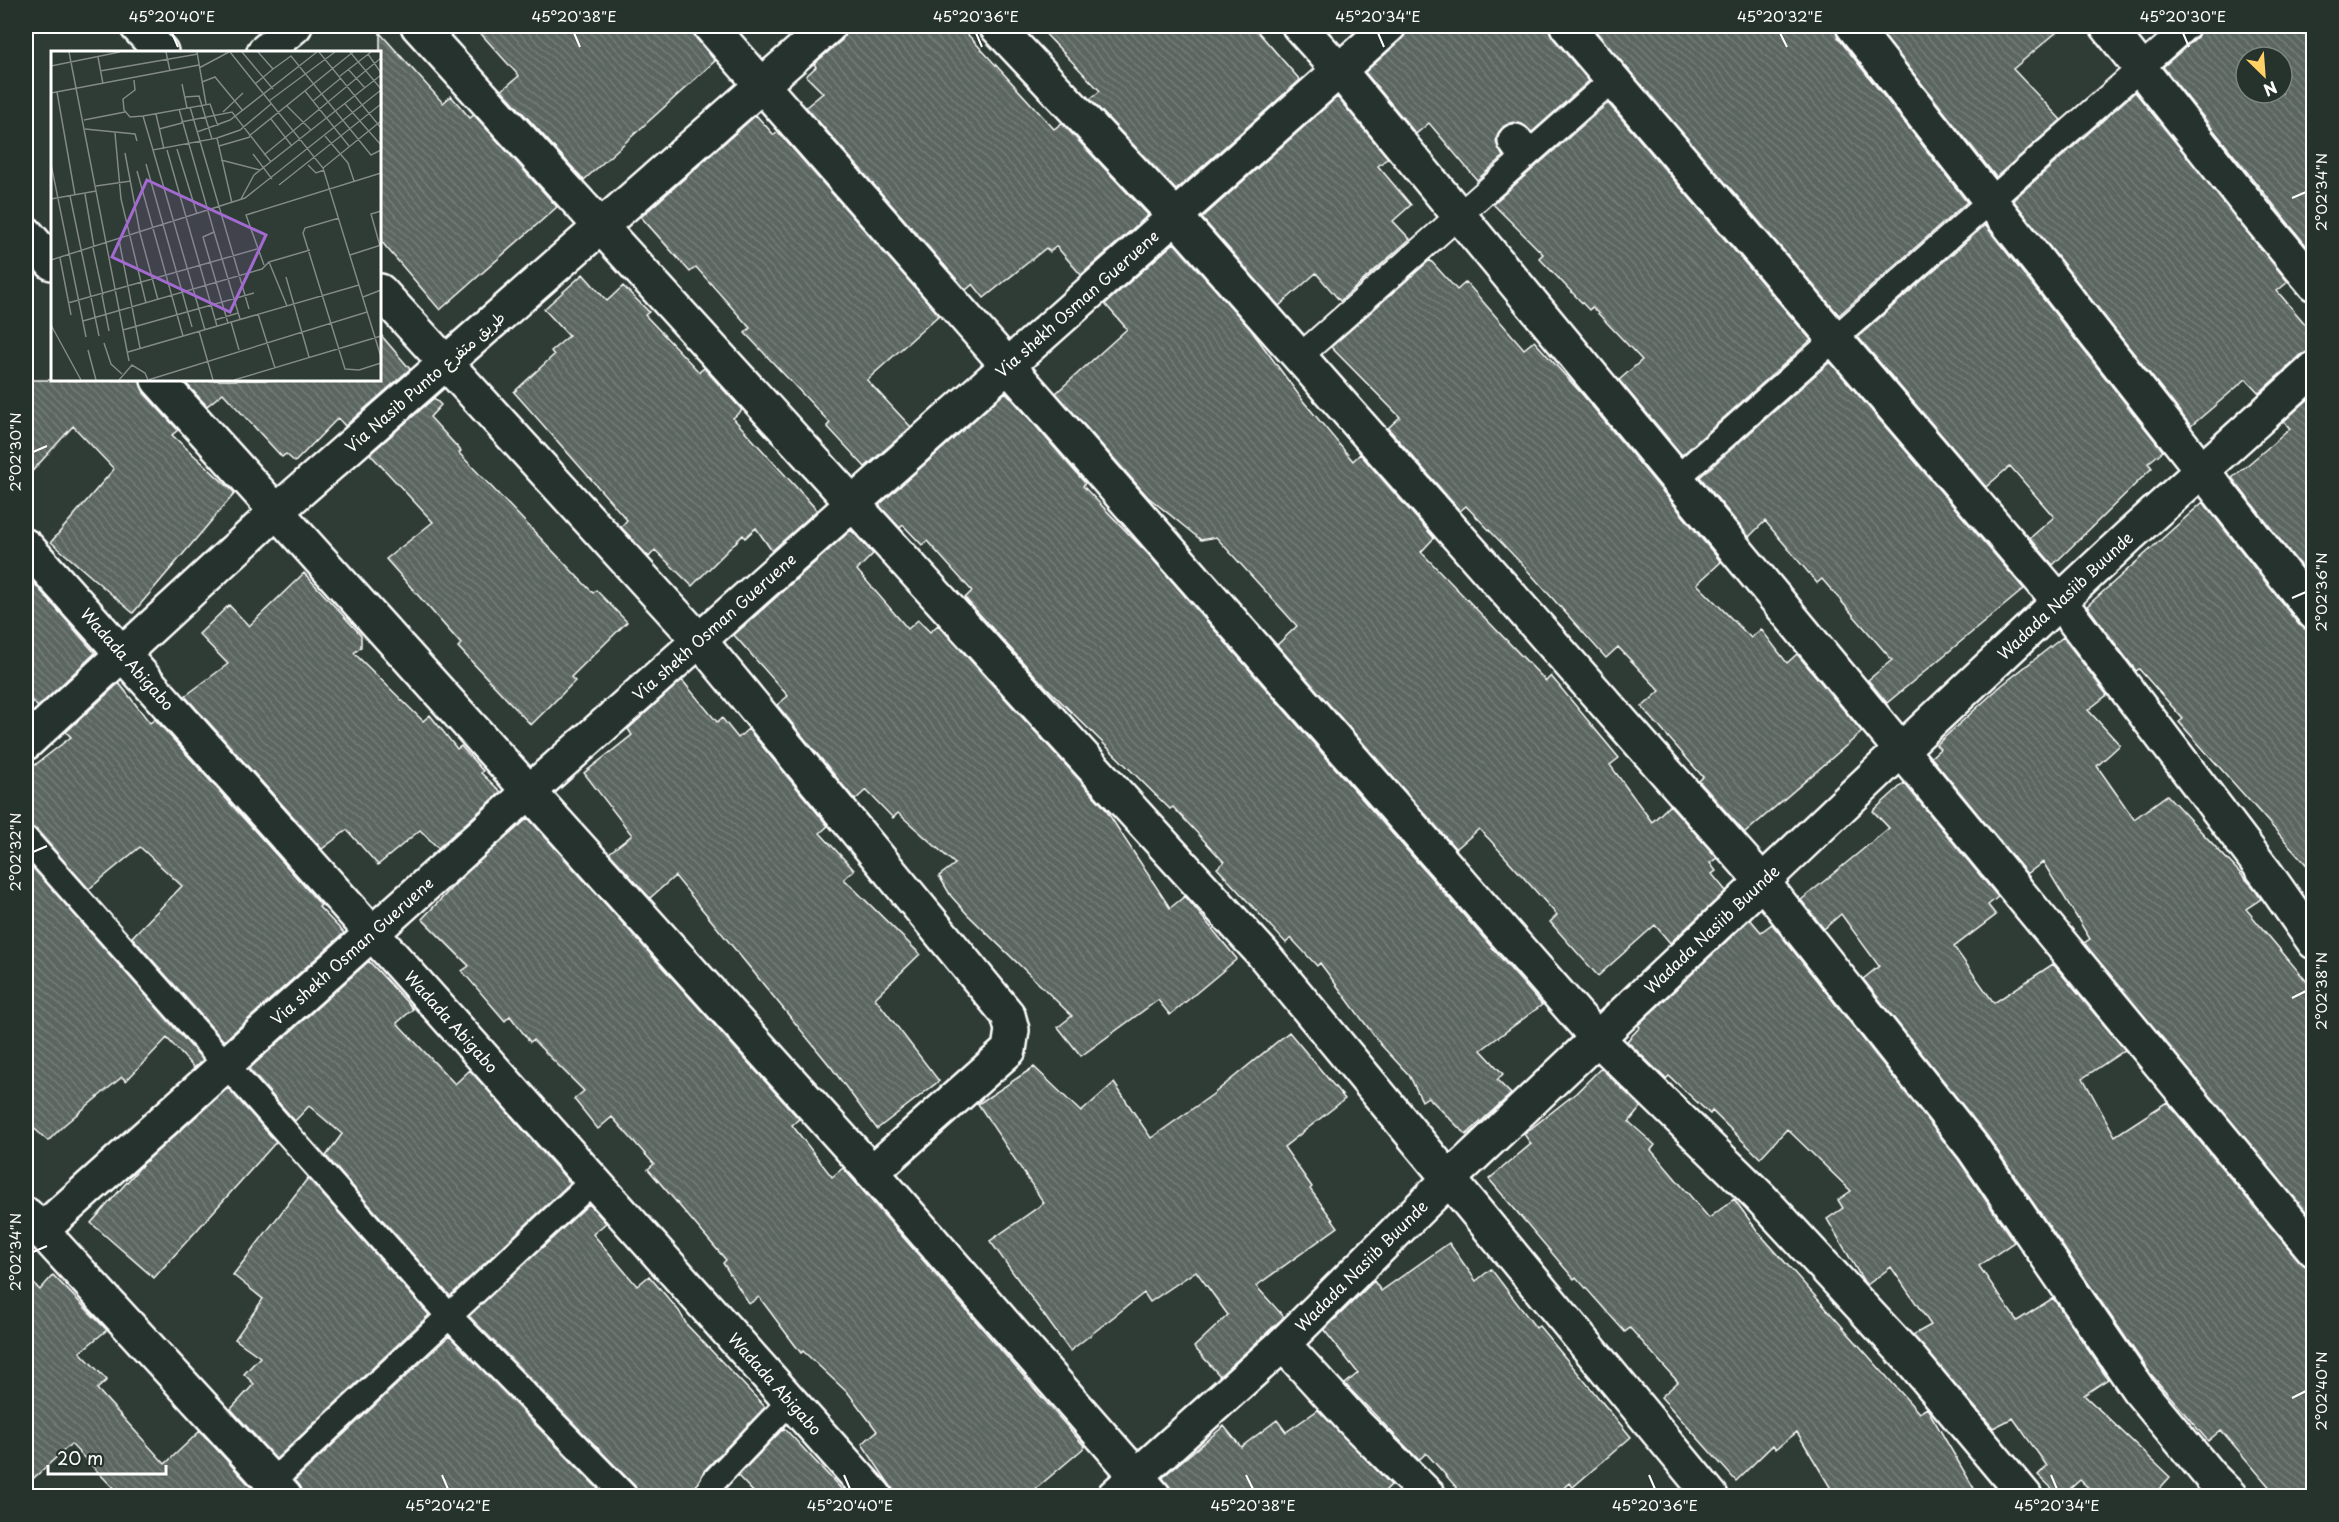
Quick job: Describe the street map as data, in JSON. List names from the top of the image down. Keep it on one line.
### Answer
{"streets":{"street":["Via shekh Osman Gueruene","Via Nasib Punto طريق متفرع","Wadada Nasiib Buunde","Wadada Abigabo"]},"crossings":[["Via shekh Osman Gueruene","Wadada Abigabo"],["Via Nasib Punto طريق متفرع","Wadada Abigabo"]],"scale_bar":"20 m","north":"bottom right","coordinates":["45°20'40\"E","45°20'38\"E","45°20'36\"E","45°20'34\"E","45°20'32\"E","45°20'30\"E","2°02'34\"N","2°02'30\"N","2°02'36\"N","2°02'32\"N","2°02'38\"N","2°02'40\"N","45°20'42\"E"]}
